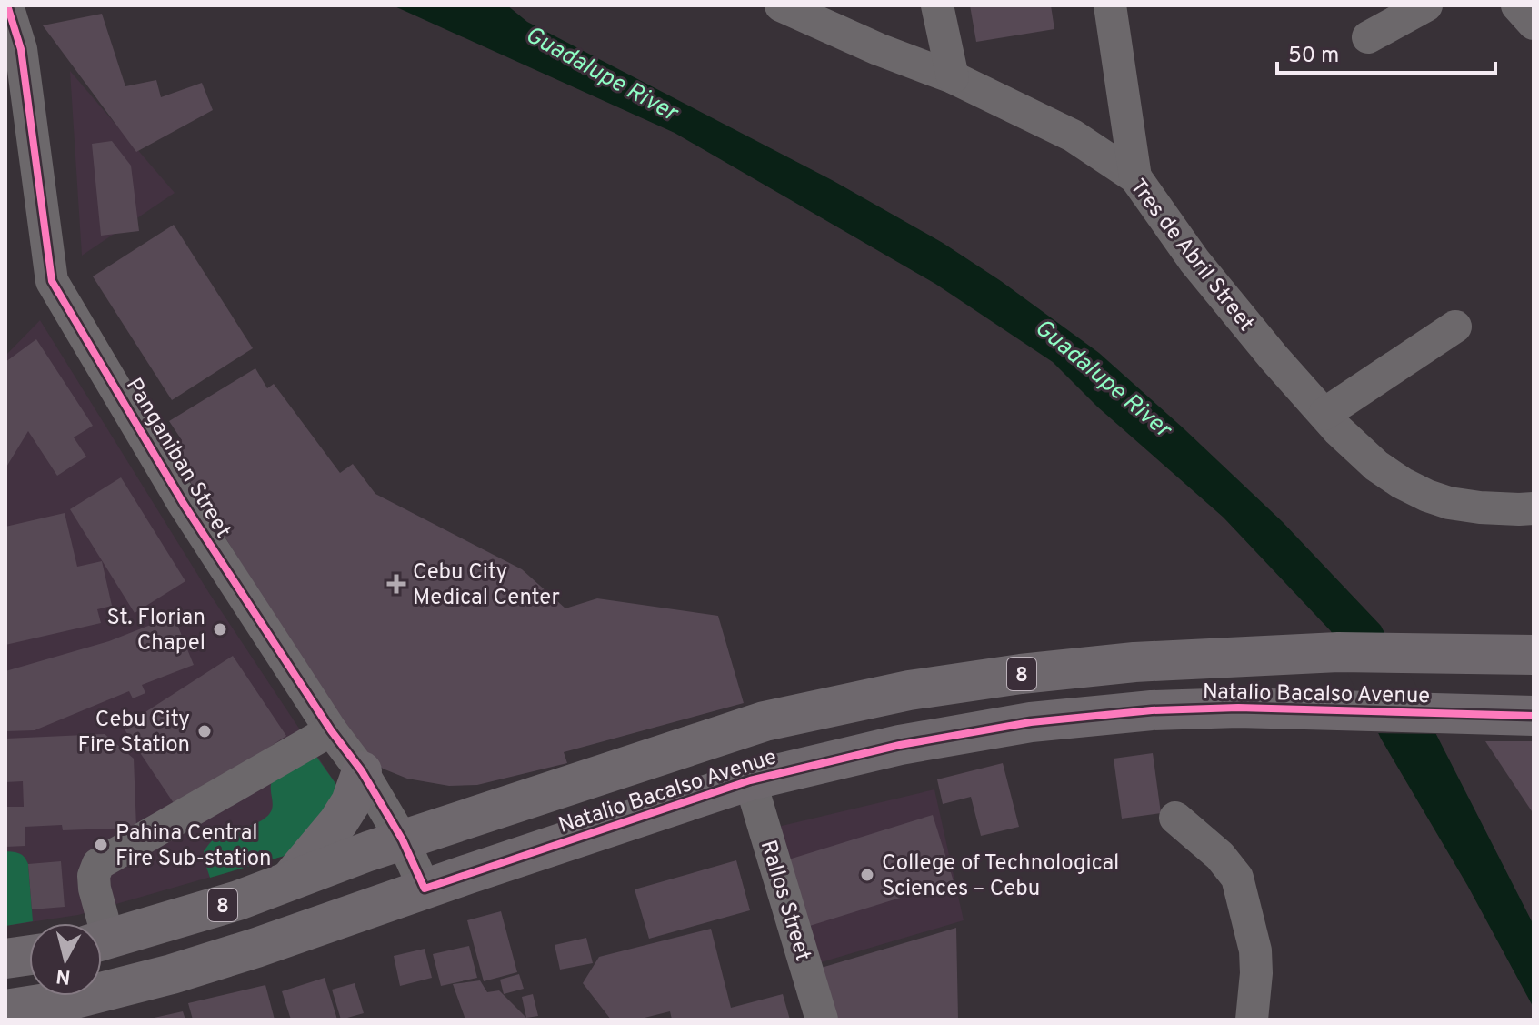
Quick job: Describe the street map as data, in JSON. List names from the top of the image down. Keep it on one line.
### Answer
{"streets":{"main road":["8","Natalio Bacalso Avenue"],"street":["Tres de Abril Street","Panganiban Street","Rallos Street"]},"crossings":[["Panganiban Street","Natalio Bacalso Avenue"],["Natalio Bacalso Avenue","Rallos Street"]],"water":["Guadalupe River"],"places":{"health":["Cebu City Medical Center"],"other":["St. Florian Chapel","Cebu City Fire Station","Pahina Central Fire Sub-station","College of Technological Sciences – Cebu"]},"scale_bar":"50 m","north":"bottom"}
